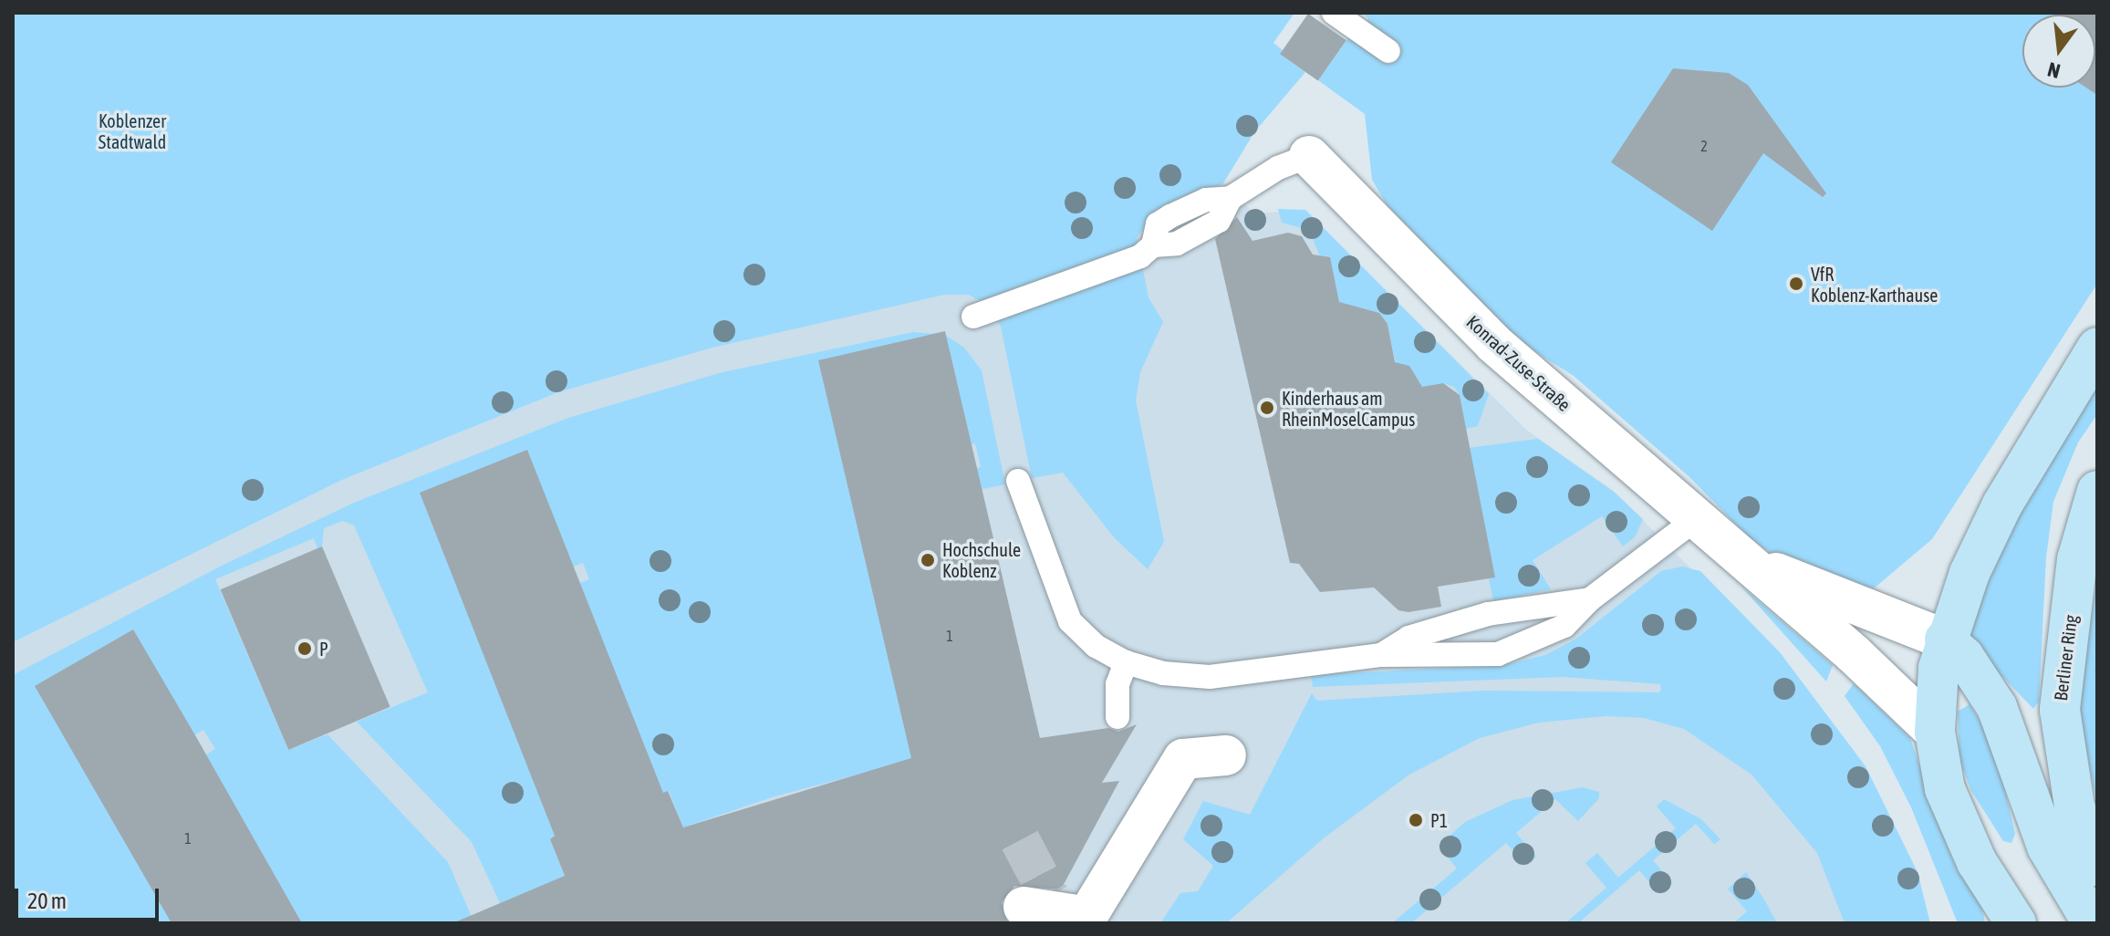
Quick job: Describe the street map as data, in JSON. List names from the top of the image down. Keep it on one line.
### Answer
{"streets":{"street":["Konrad-Zuse-Straße","Berliner Ring"]},"parks":["Koblenzer Stadtwald"],"places":["VfR Koblenz-Karthause","Kinderhaus am RheinMoselCampus","Hochschule Koblenz","P","P1"],"house_numbers":["2","1","1"],"scale_bar":"20 m","north":"bottom"}
